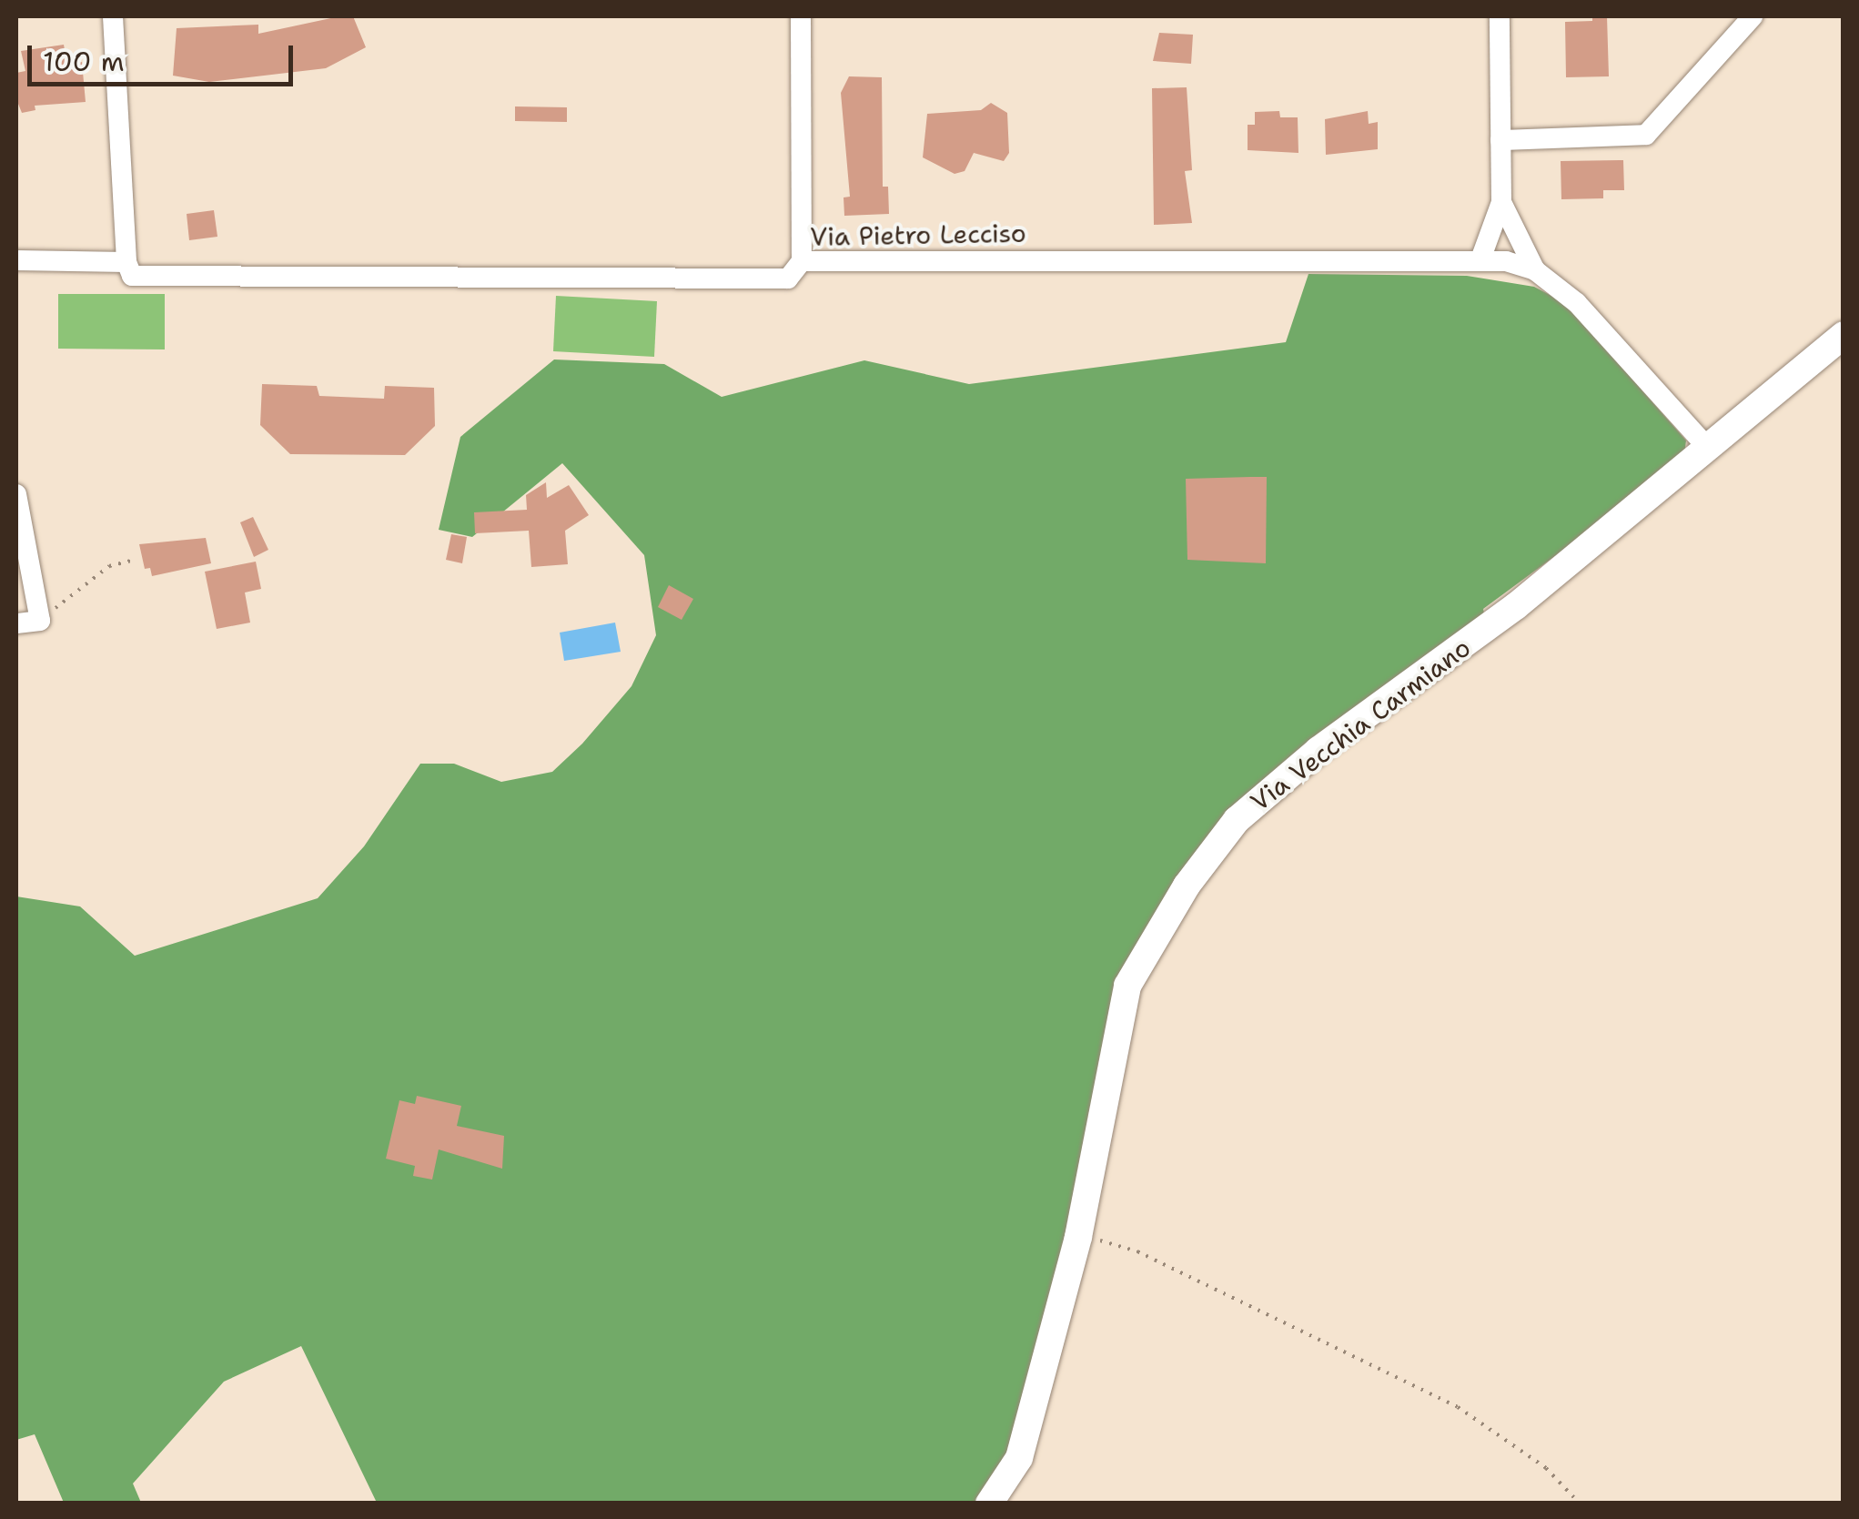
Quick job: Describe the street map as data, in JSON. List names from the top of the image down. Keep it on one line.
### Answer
{"streets":{"street":["Via Pietro Lecciso","Via Vecchia Carmiano"]},"scale_bar":"100 m"}
